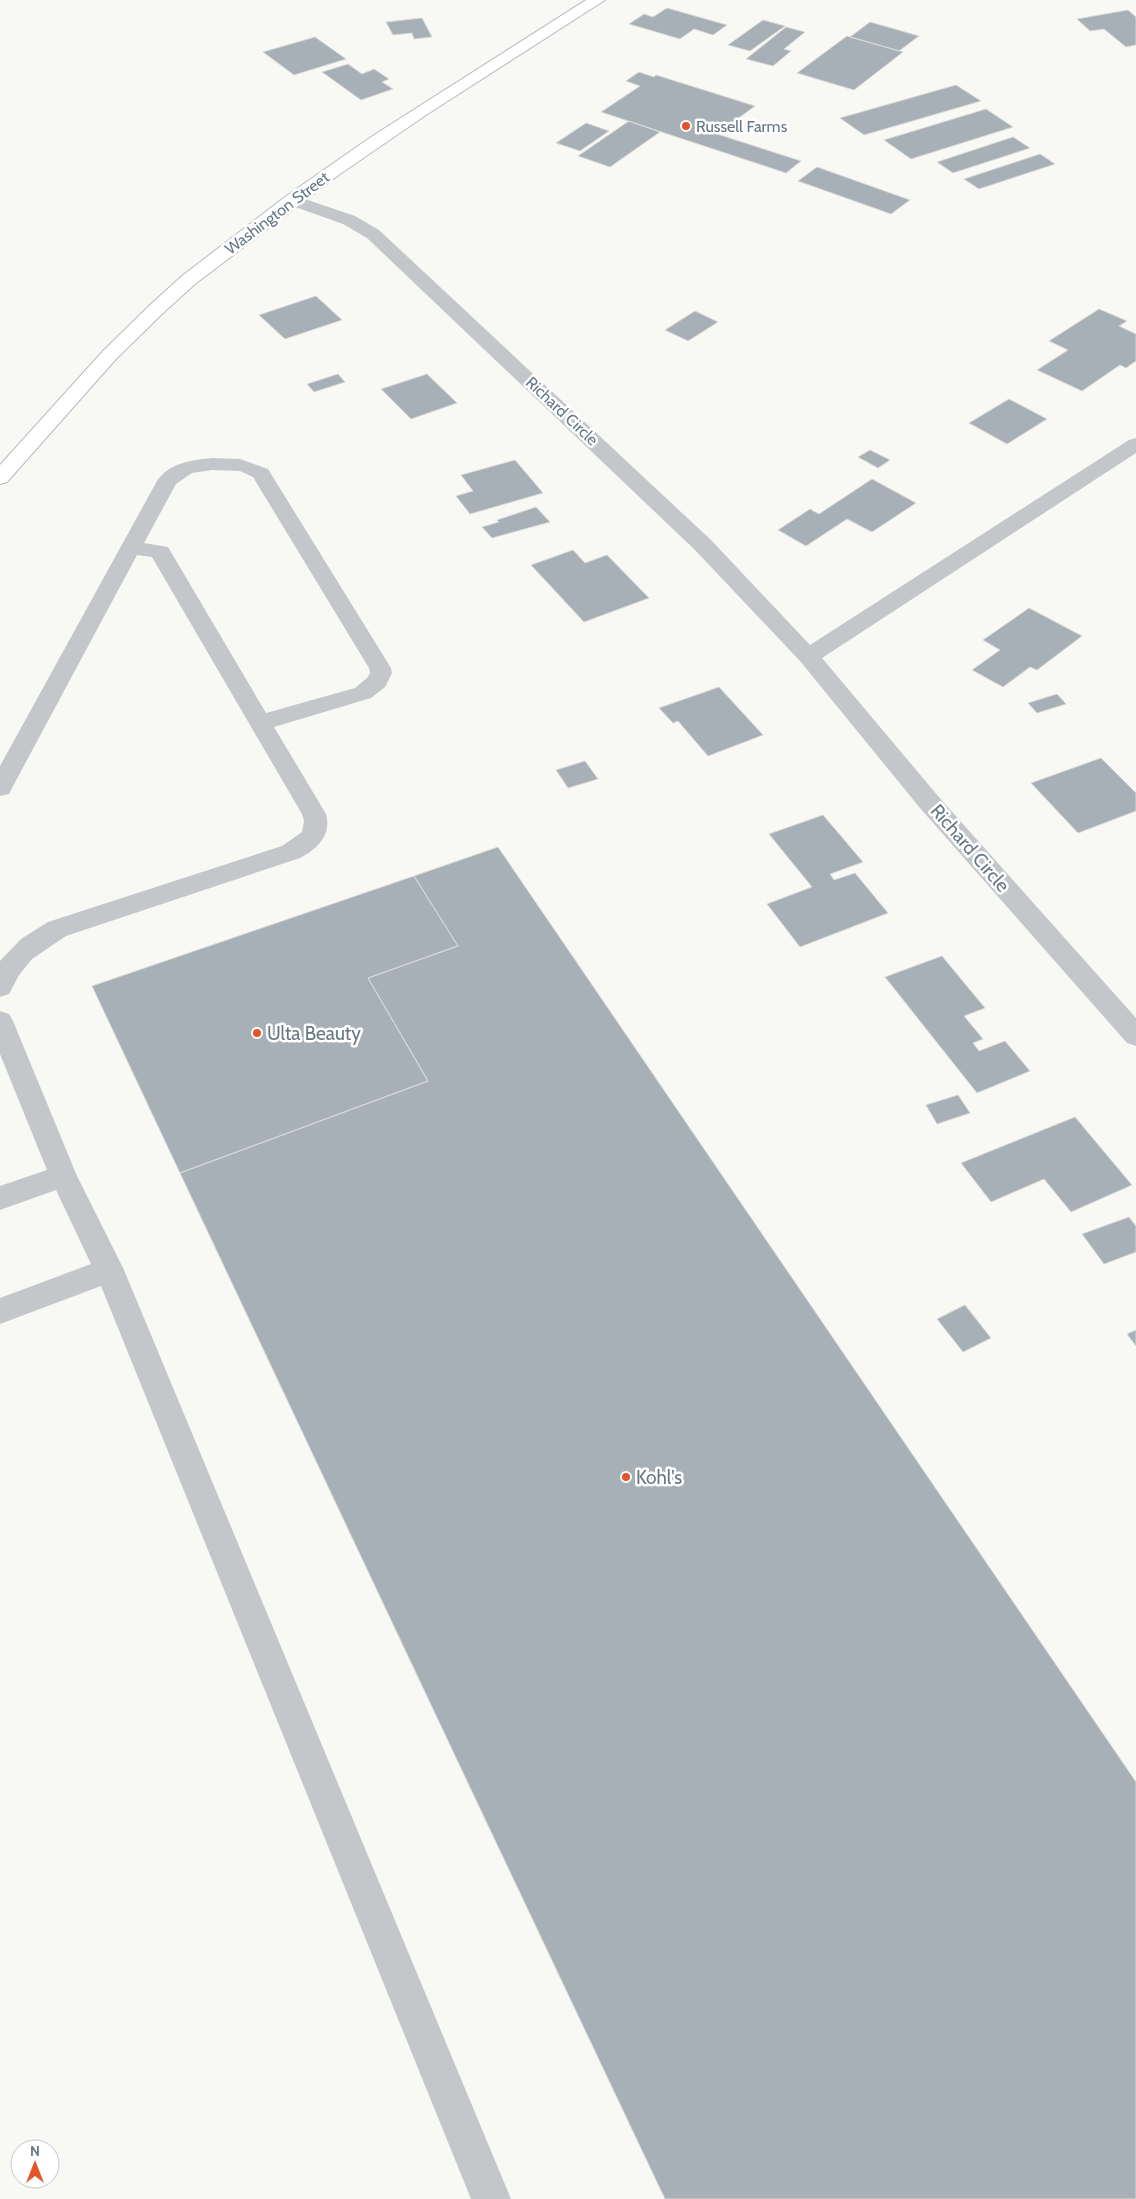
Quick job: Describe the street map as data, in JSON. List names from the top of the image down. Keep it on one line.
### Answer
{"streets":{"main road":["Washington Street"],"street":["Richard Circle"]},"crossings":[["Washington Street","Richard Circle"]],"places":["Russell Farms","Ulta Beauty","Kohl's"],"north":"top"}
